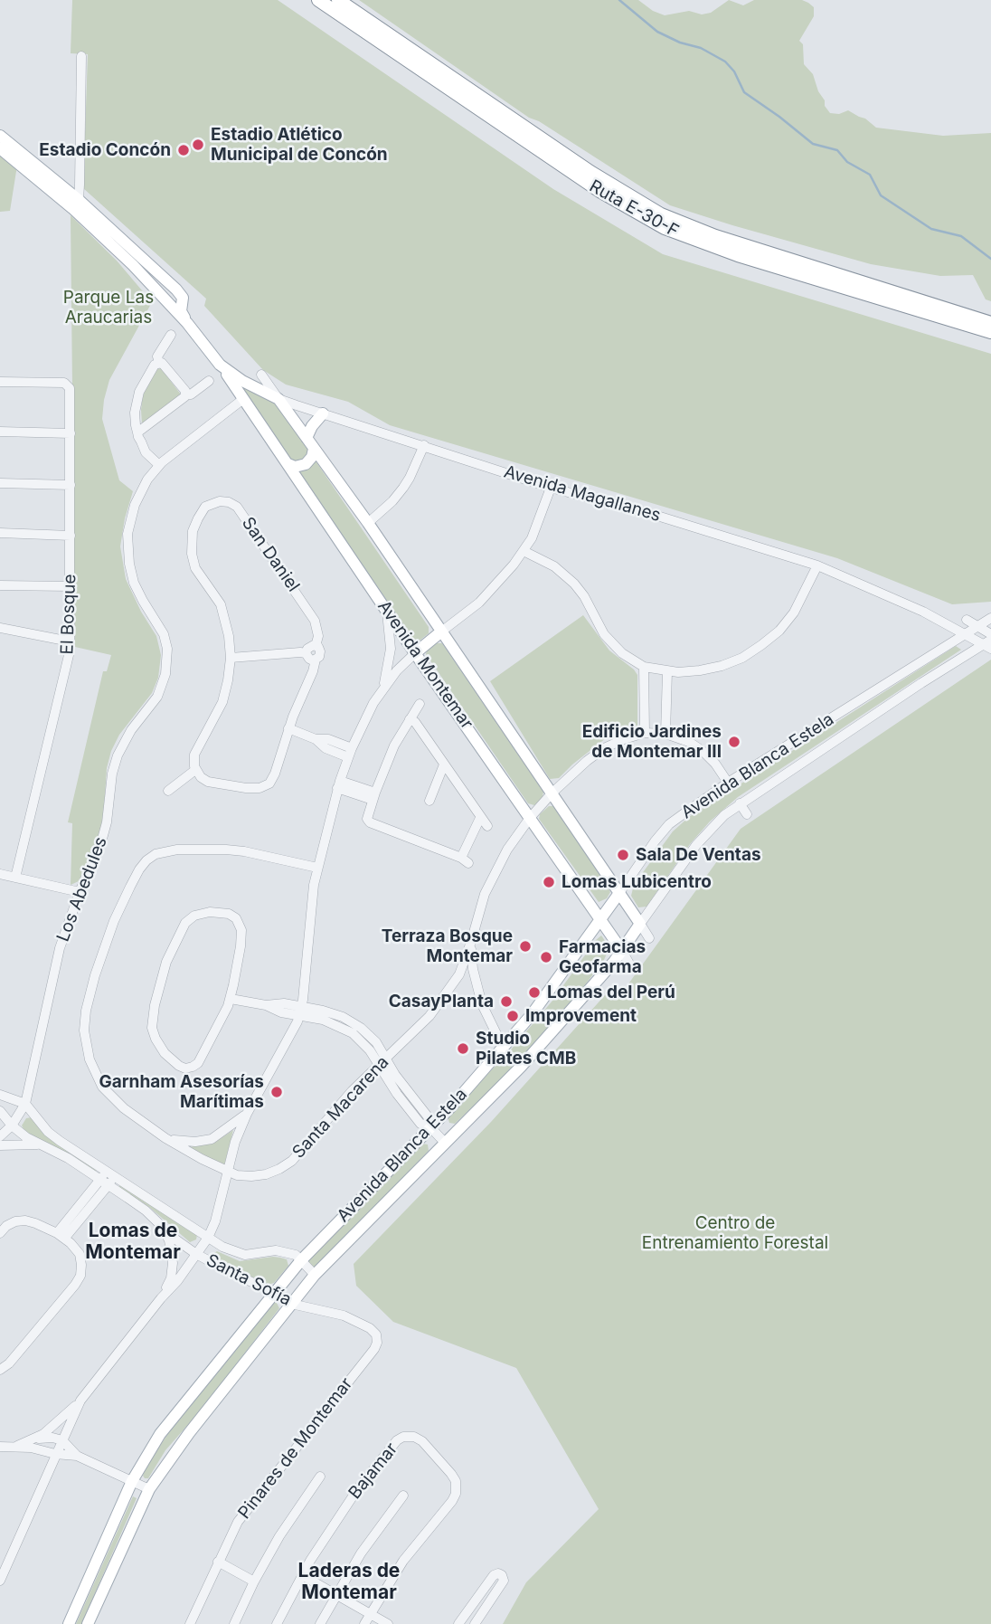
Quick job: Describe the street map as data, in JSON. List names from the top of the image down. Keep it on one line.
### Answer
{"streets":{"highway":["Ruta E-30-F"],"main road":["Avenida Magallanes","Avenida Montemar","Avenida Blanca Estela"],"street":["San Daniel","El Bosque","Los Abedules","Santa Macarena","Santa Sofía","Pinares de Montemar","Bajamar"]},"crossings":[["Avenida Magallanes","Avenida Montemar"],["Avenida Magallanes","Avenida Blanca Estela"],["Avenida Montemar","Avenida Blanca Estela"],["Avenida Montemar","Los Abedules"],["Avenida Montemar","Santa Macarena"],["Avenida Blanca Estela","Santa Macarena"],["Avenida Blanca Estela","Santa Sofía"],["Los Abedules","Santa Sofía"],["Santa Sofía","Pinares de Montemar"]],"districts":["Lomas de Montemar","Laderas de Montemar"],"parks":["Parque Las Araucarias","Centro de Entrenamiento Forestal"],"places":["Estadio Atlético Municipal de Concón","Estadio Concón","Edificio Jardines de Montemar III","Sala De Ventas","Lomas Lubicentro","Terraza Bosque Montemar","Farmacias Geofarma","Lomas del Perú","CasayPlanta","Improvement","Studio Pilates CMB","Garnham Asesorías Marítimas"]}
